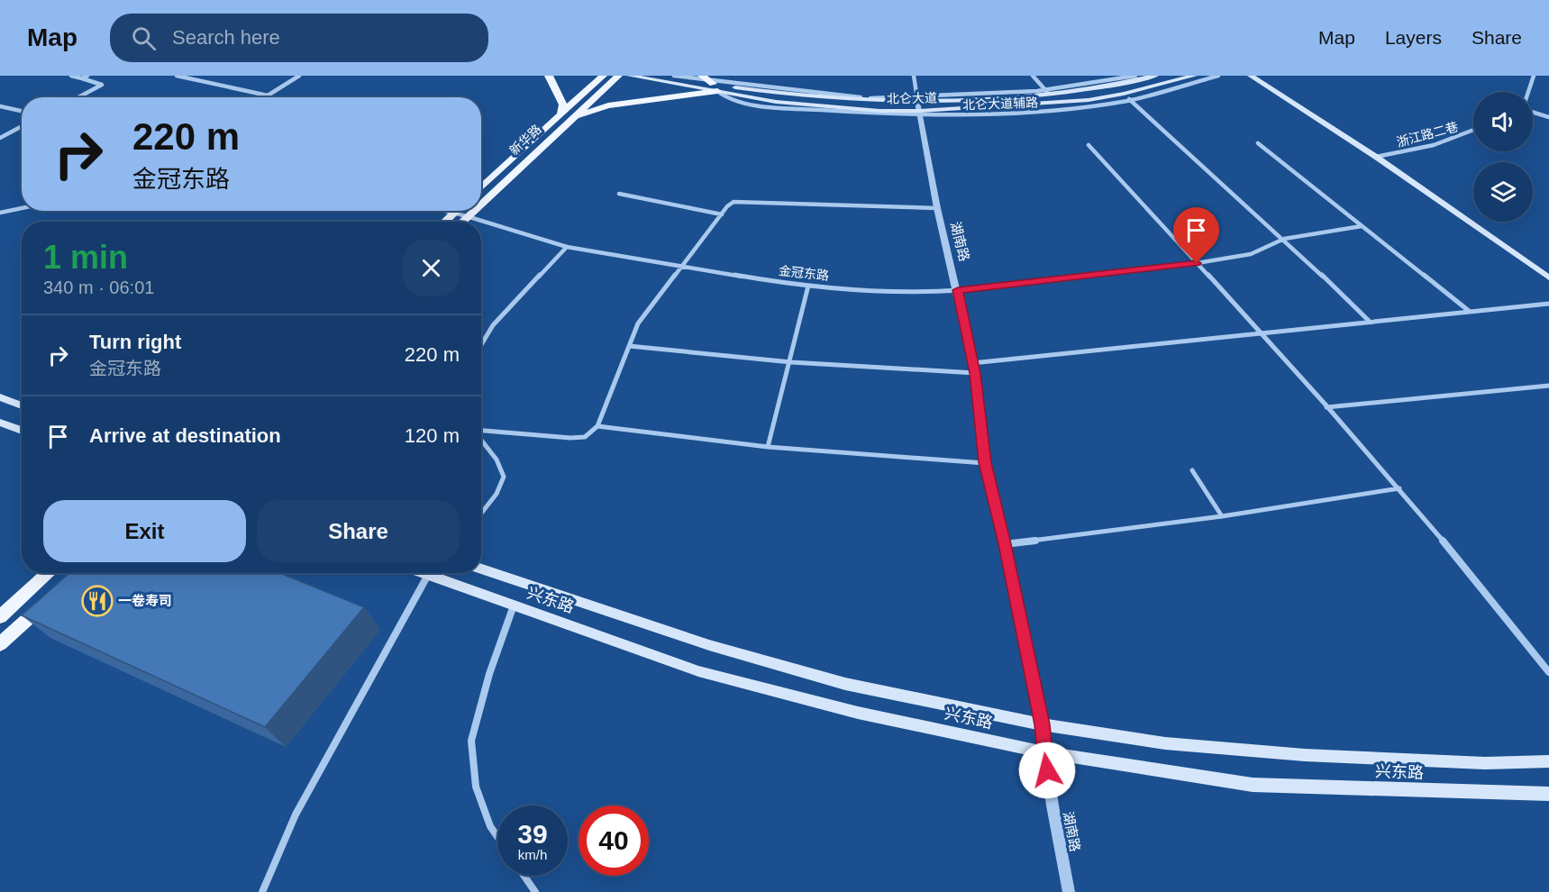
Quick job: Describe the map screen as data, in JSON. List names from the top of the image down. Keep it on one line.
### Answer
{"streets":{"main road":["北仑大道","新华路","兴东路"],"street":["北仑大道辅路","浙江路二巷","湖南路","金冠东路"]},"crossings":[["北仑大道","北仑大道辅路"],["北仑大道","湖南路"],["北仑大道辅路","湖南路"],["新华路","金冠东路"],["湖南路","金冠东路"],["湖南路","兴东路"]],"places":{"restaurant":["一卷寿司"]},"page":{"header":"Map","search":"Search here","nav":["Map","Layers","Share"],"turn":["220 m","金冠东路"],"heading":["1 min","340 m · 06:01"],"list":[{"name":"Turn right","note":"金冠东路","value":"220 m"},{"name":"Arrive at destination","value":"120 m"}],"buttons":["Exit","Share"],"speed":"39 km/h","limit":"40"}}
